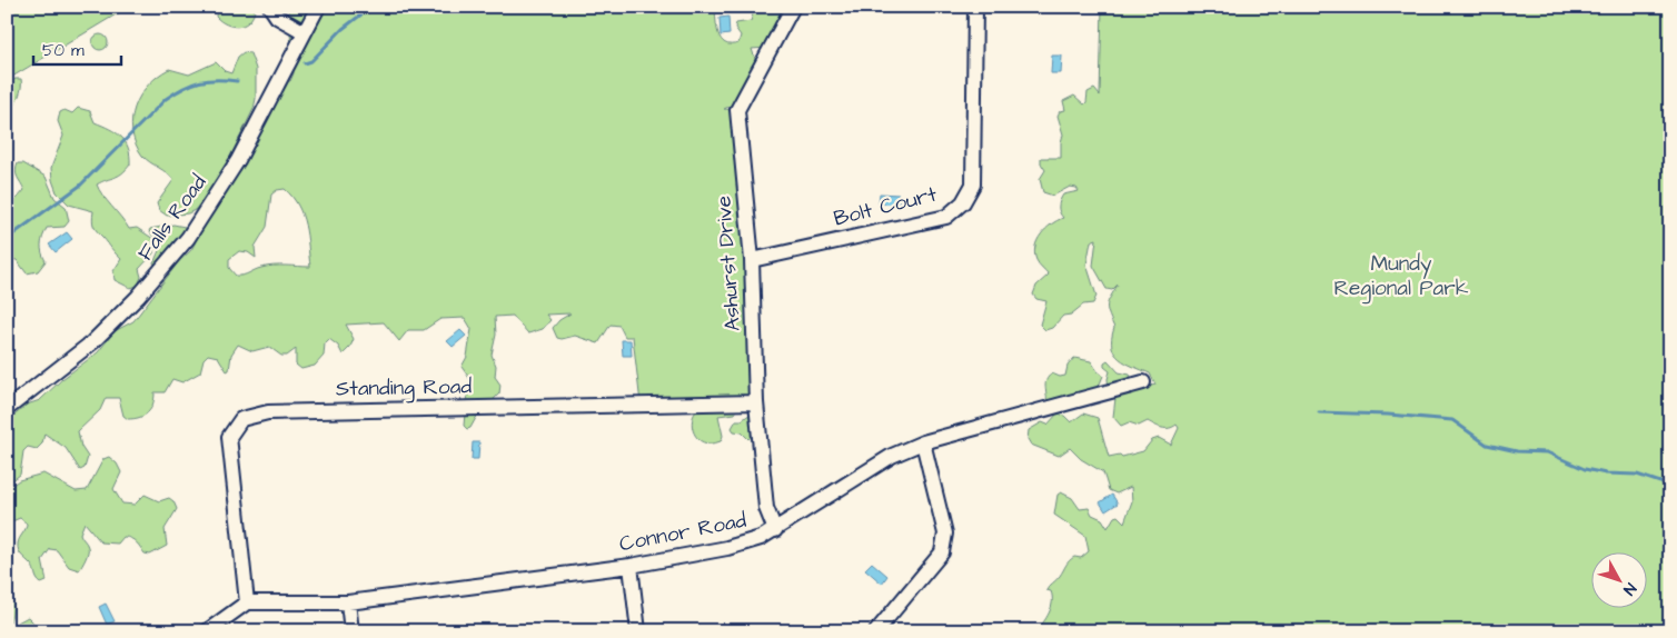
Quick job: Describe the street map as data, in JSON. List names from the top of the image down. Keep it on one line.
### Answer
{"streets":{"street":["Bolt Court","Falls Road","Ashurst Drive","Standing Road","Connor Road"]},"crossings":[["Bolt Court","Ashurst Drive"],["Ashurst Drive","Standing Road"],["Ashurst Drive","Connor Road"],["Standing Road","Connor Road"]],"parks":["Mundy Regional Park"],"scale_bar":"50 m","north":"bottom right"}
